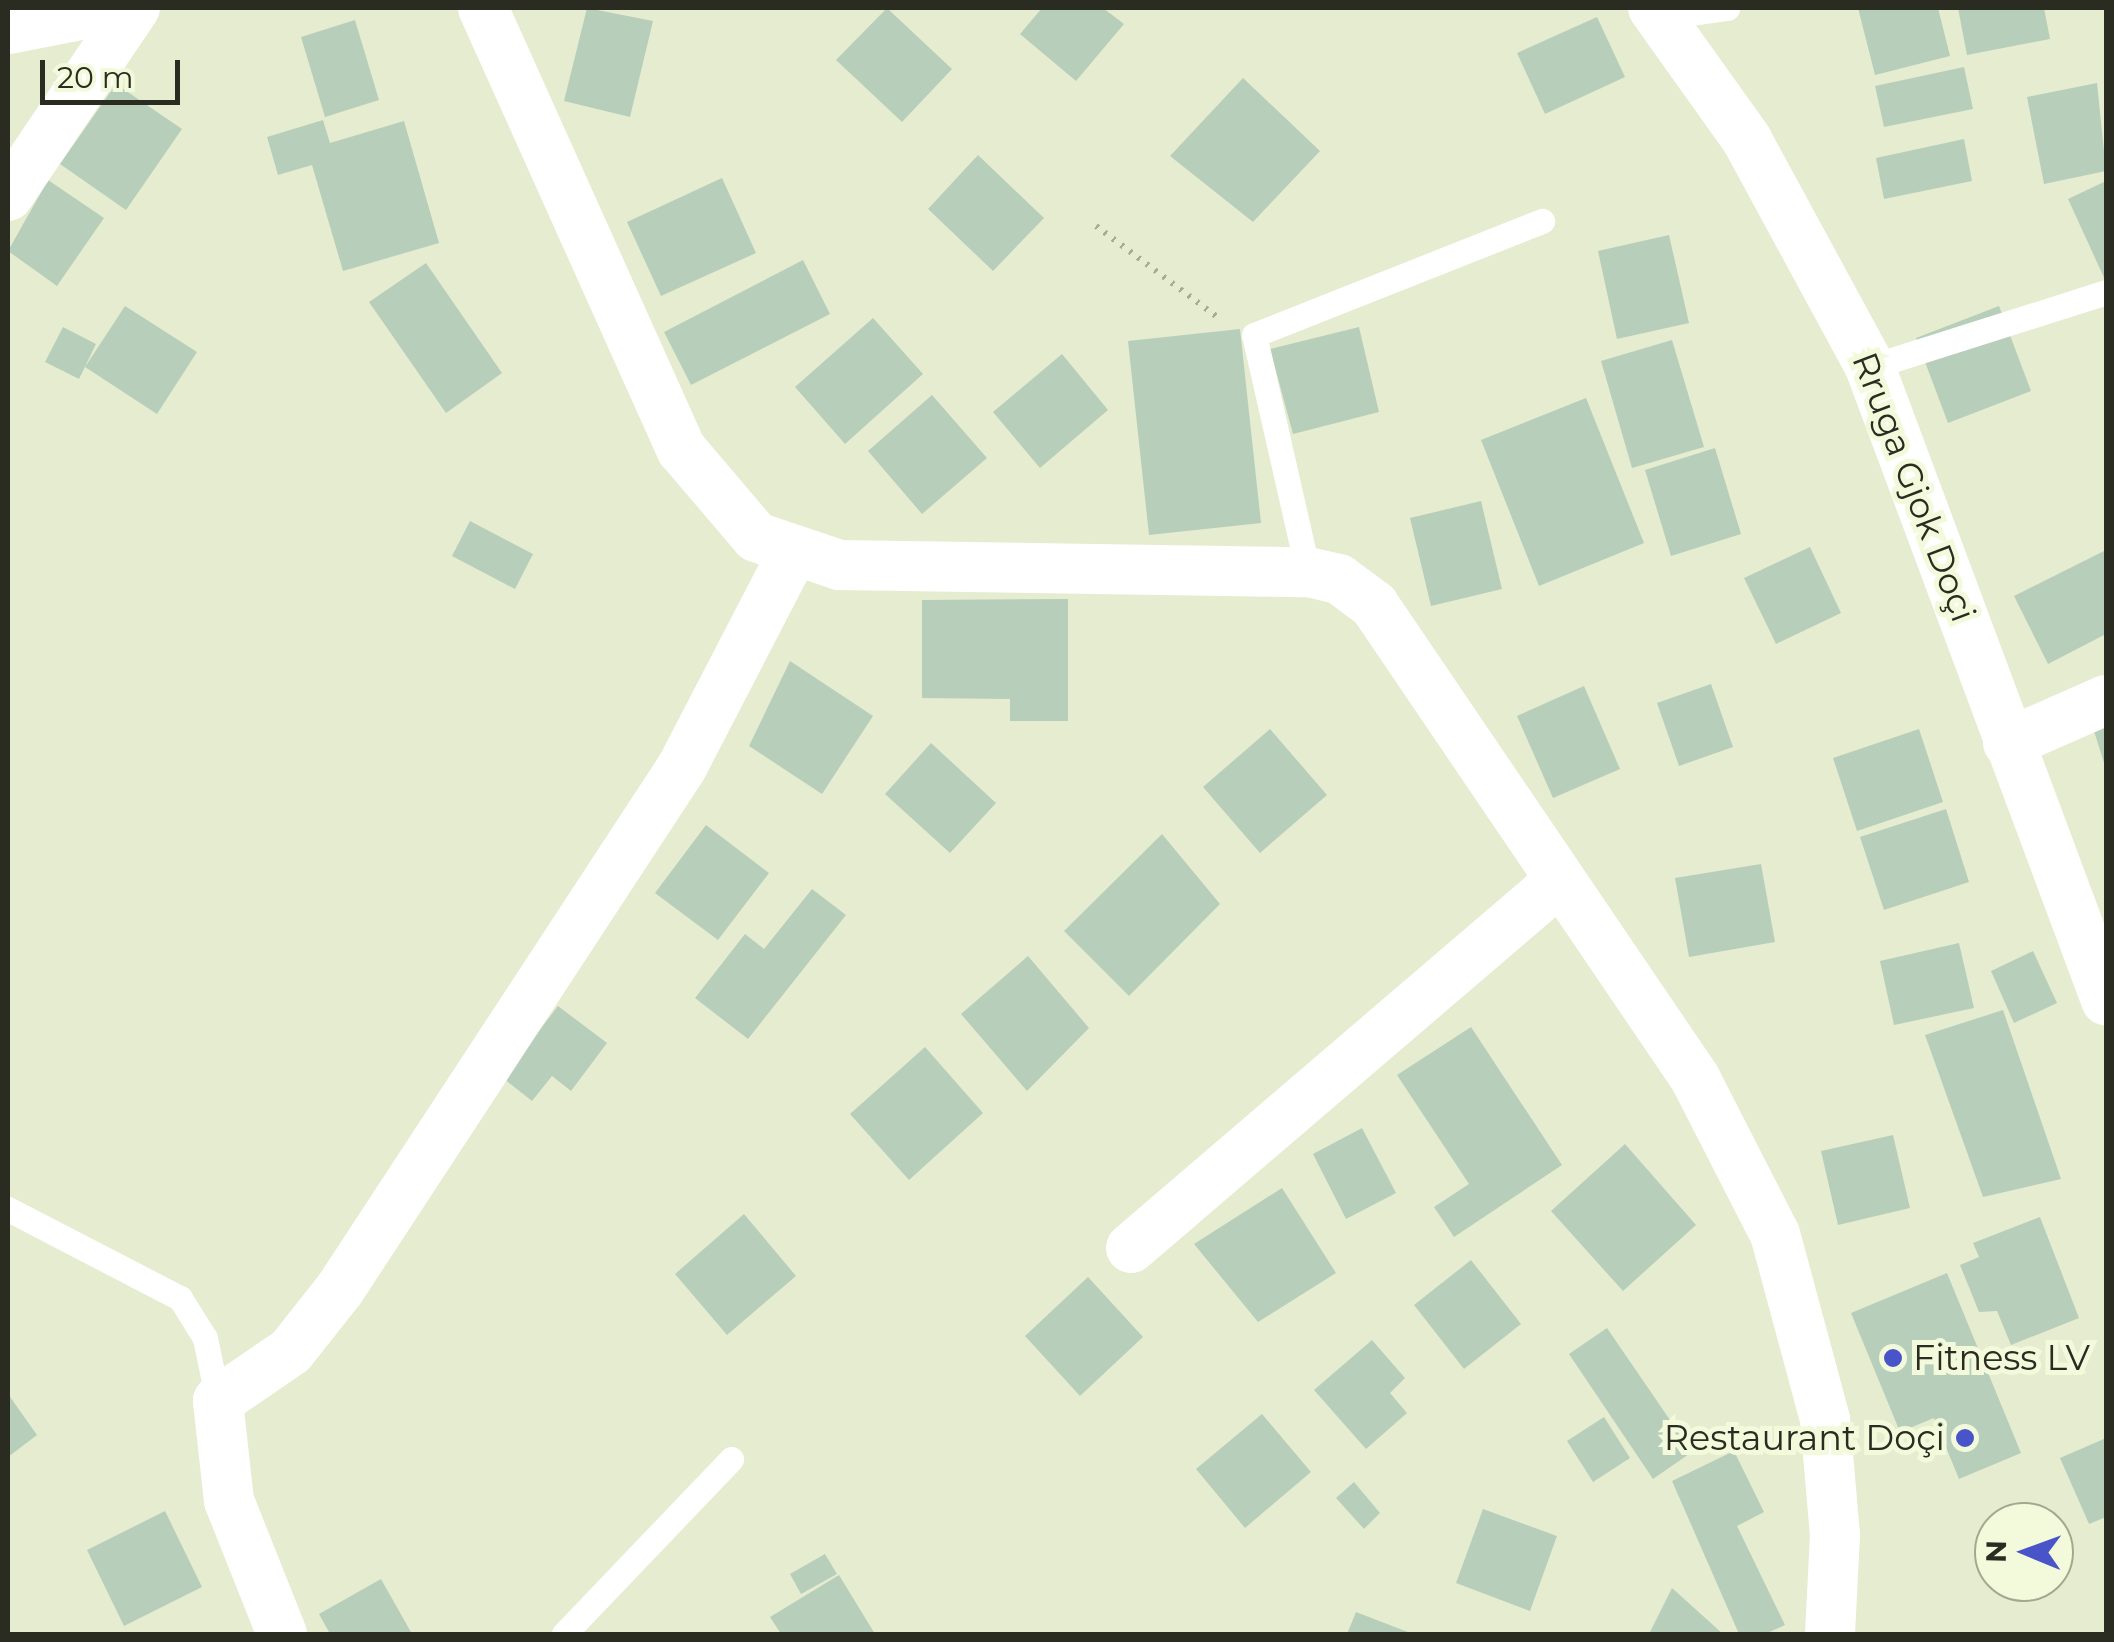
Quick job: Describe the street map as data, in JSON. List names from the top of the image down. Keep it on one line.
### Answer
{"streets":{"street":["Rruga Gjok Doçi"]},"places":["Fitness LV","Restaurant Doçi"],"scale_bar":"20 m","north":"left"}
